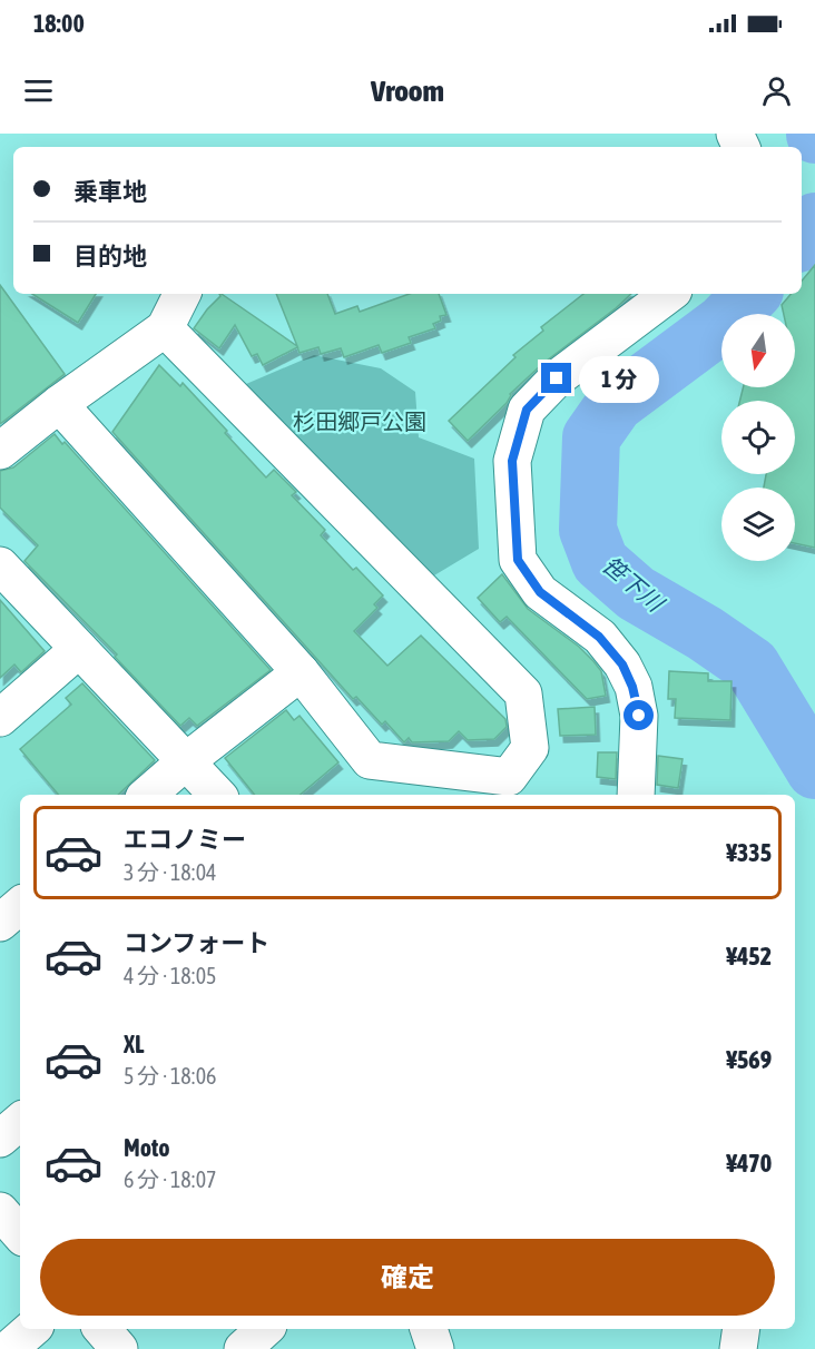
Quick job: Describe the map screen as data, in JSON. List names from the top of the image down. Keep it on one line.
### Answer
{"water":["笹下川"],"parks":["杉田郷戸公園"],"north":"bottom","page":{"status":"18:00","header":"Vroom","banner":["乗車地","目的地"],"bubble":"1 分","list":[{"name":"エコノミー","note":"3 分 · 18:04","value":"¥335"},{"name":"コンフォート","note":"4 分 · 18:05","value":"¥452"},{"name":"XL","note":"5 分 · 18:06","value":"¥569"},{"name":"Moto","note":"6 分 · 18:07","value":"¥470"}],"buttons":"確定"}}
